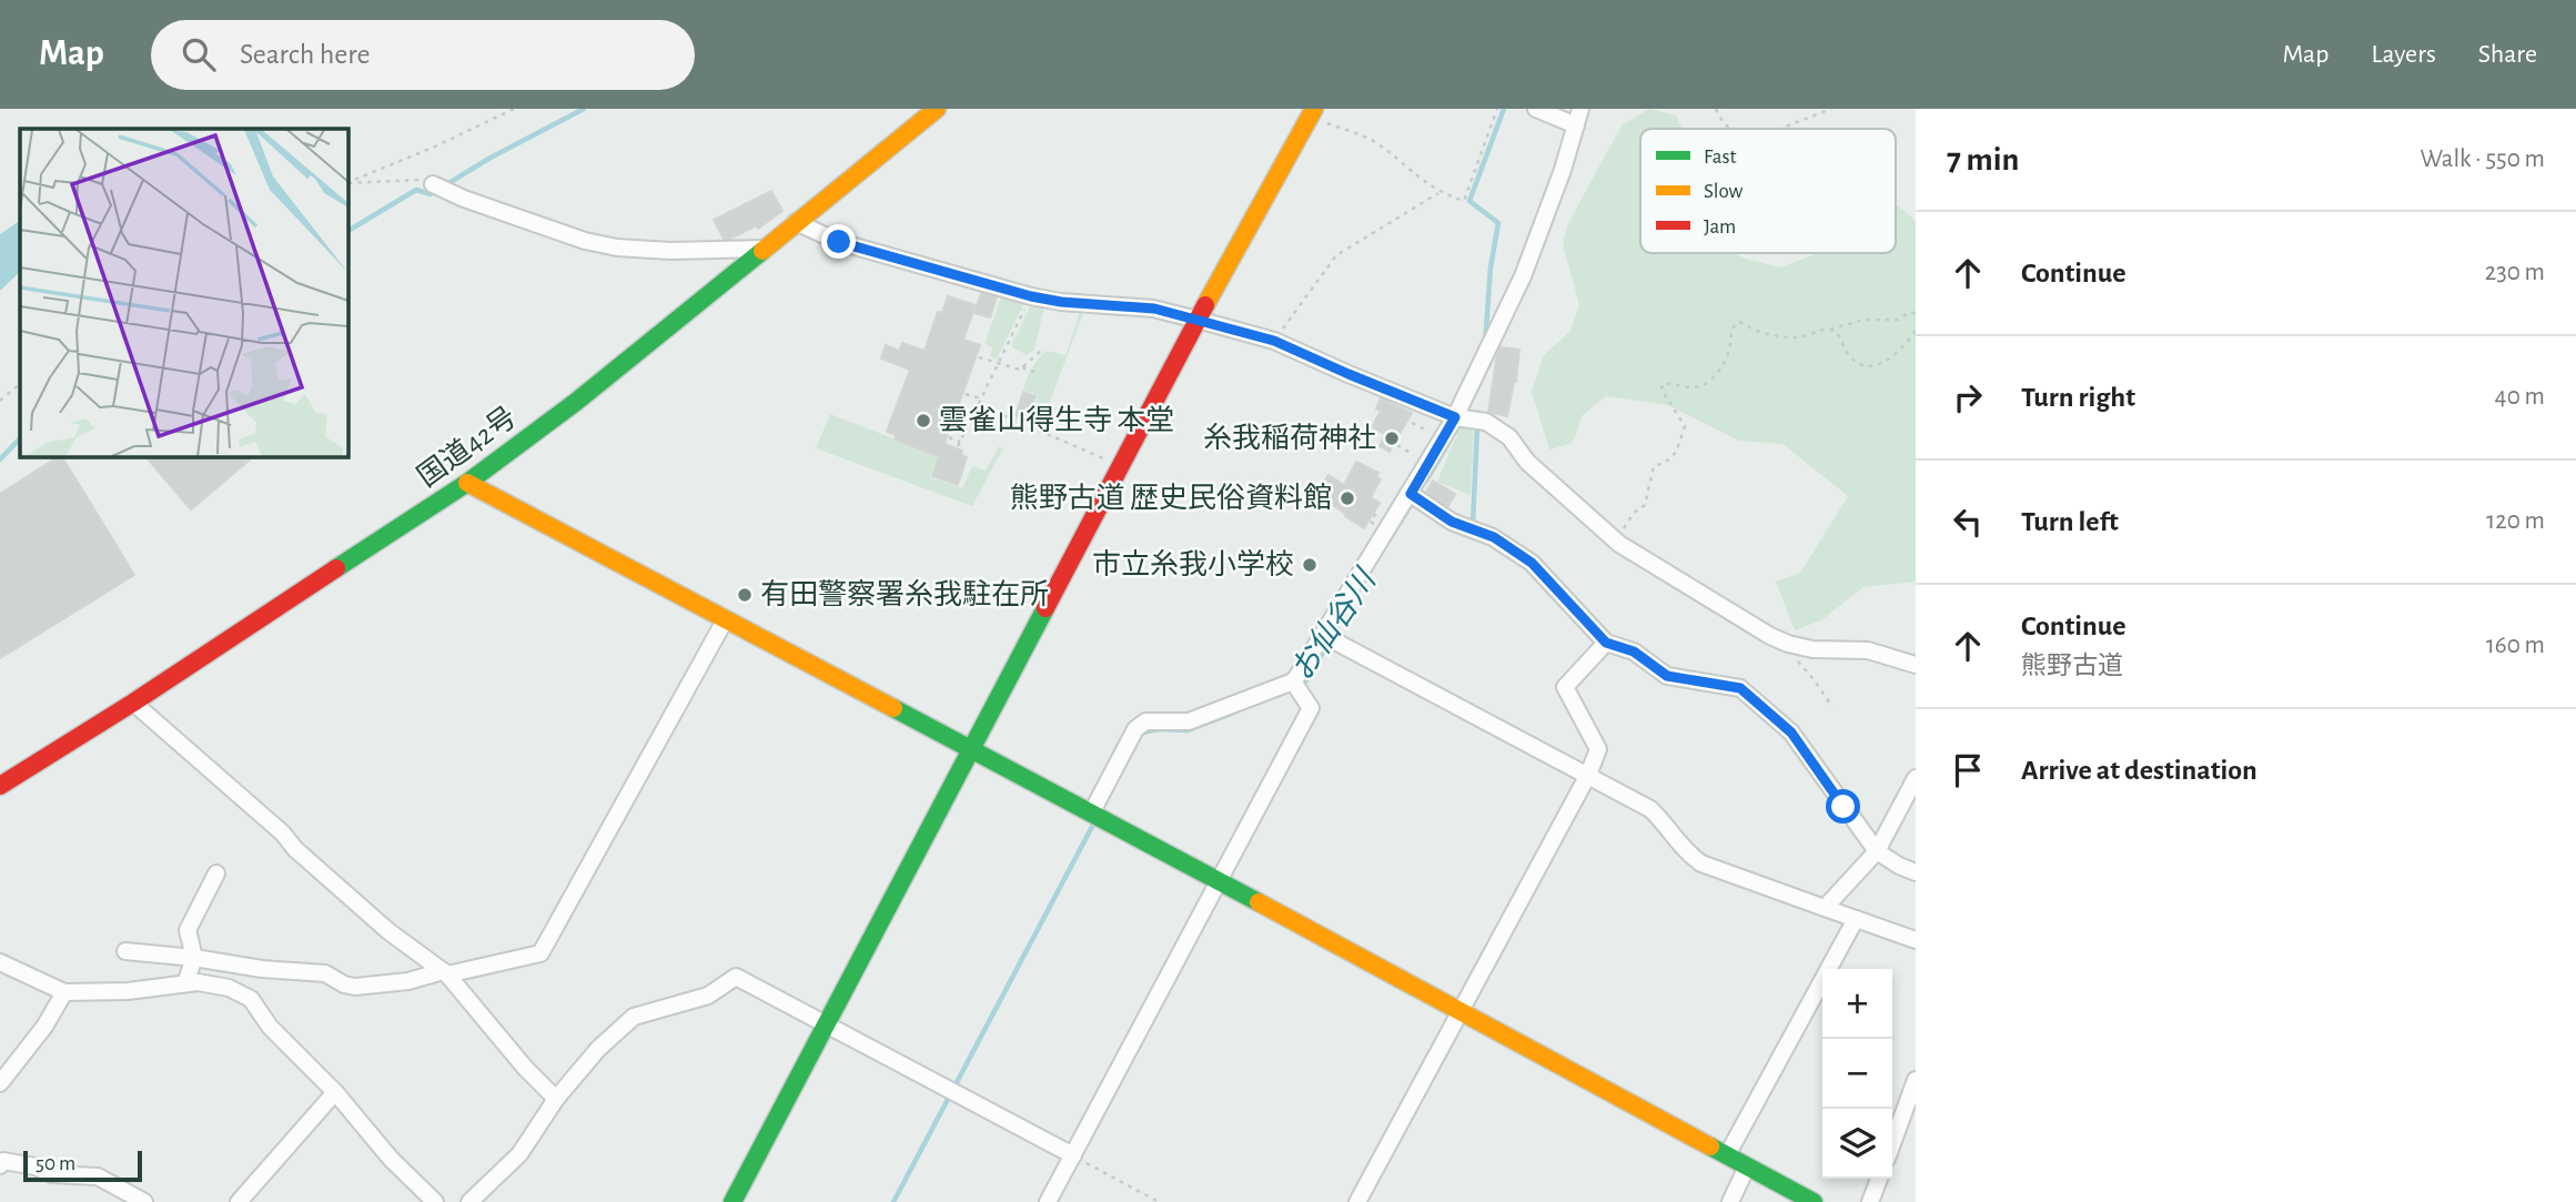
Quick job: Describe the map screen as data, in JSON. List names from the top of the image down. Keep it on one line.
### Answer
{"streets":{"main road":["国道42号"]},"water":["お仙谷川"],"places":["雲雀山得生寺 本堂","糸我稲荷神社","熊野古道 歴史民俗資料館","市立糸我小学校","有田警察署糸我駐在所"],"legend":["Fast","Slow","Jam"],"scale_bar":"50 m","page":{"header":"Map","search":"Search here","nav":["Map","Layers","Share"],"heading":["7 min","Walk · 550 m"],"list":[["Continue","230 m"],["Turn right","40 m"],["Turn left","120 m"],["Continue","熊野古道","160 m"],"Arrive at destination"],"map_buttons":["+","−"],"scale":"50 m"}}
